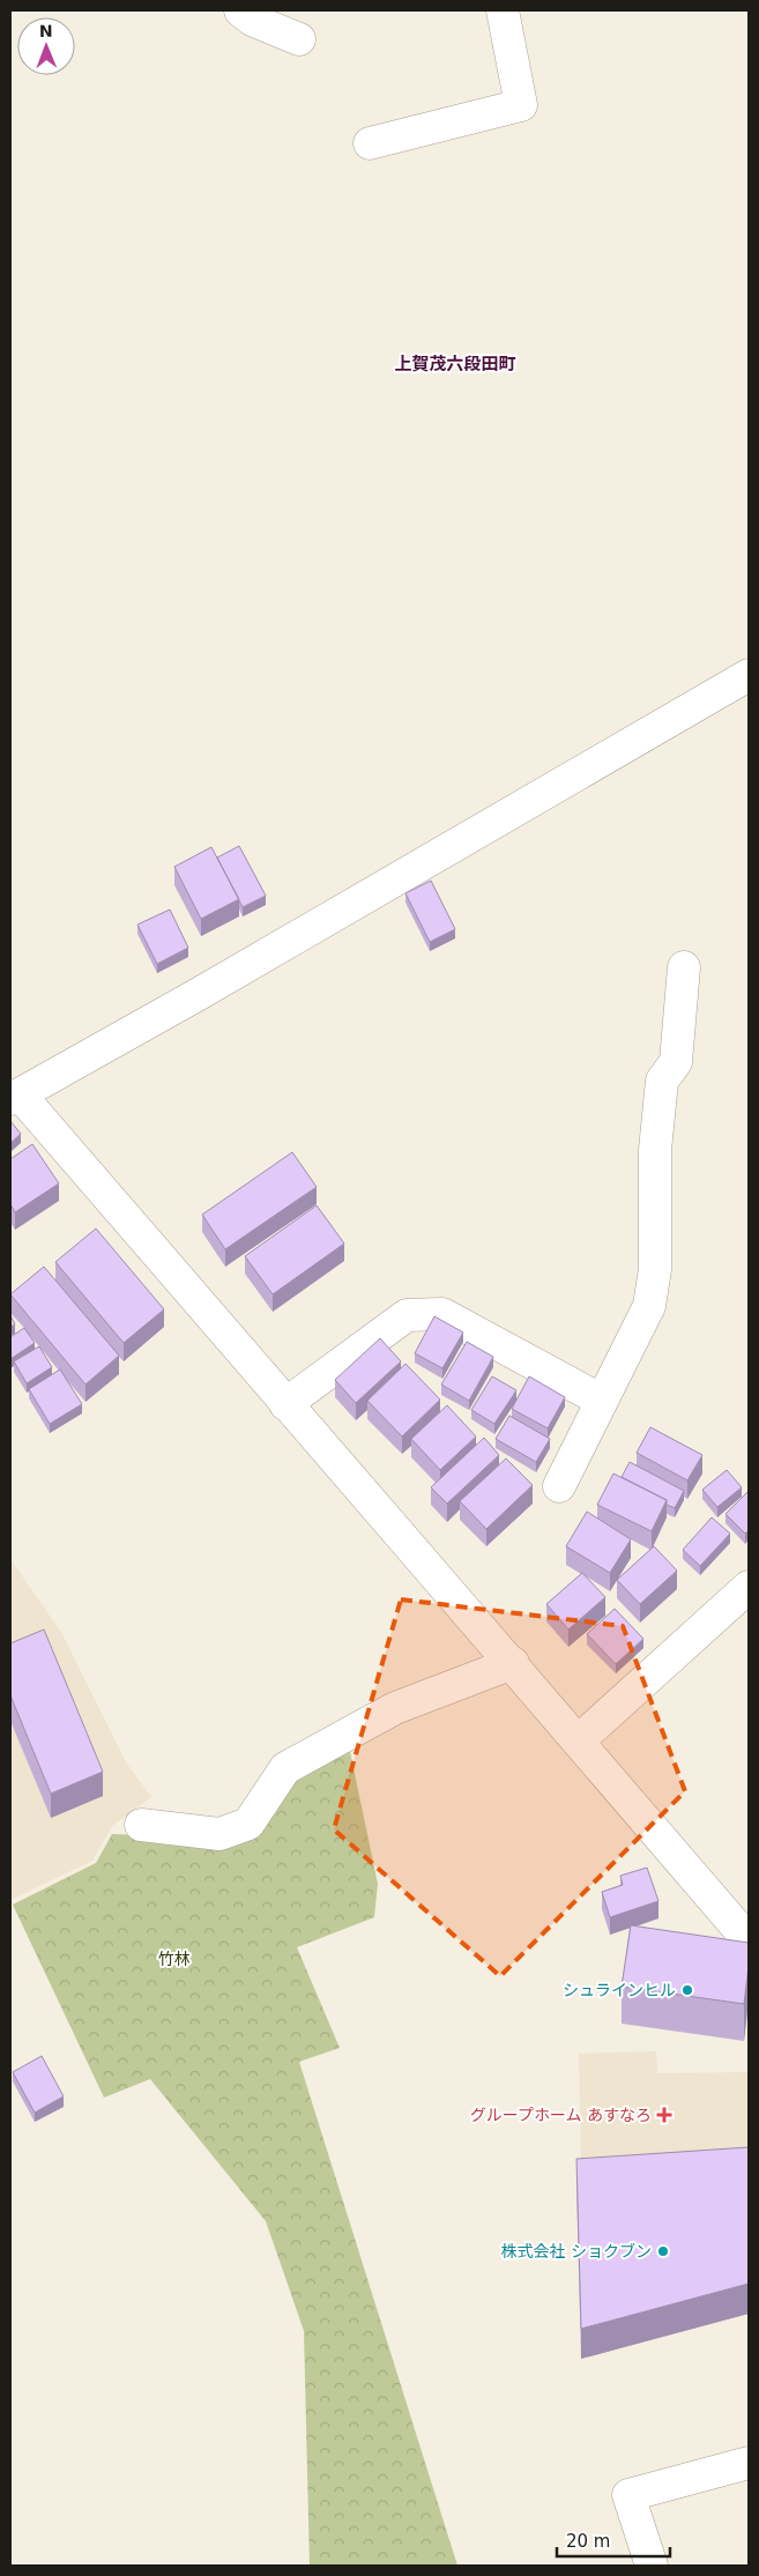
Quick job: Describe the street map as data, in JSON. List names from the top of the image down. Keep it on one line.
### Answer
{"districts":["上賀茂六段田町"],"parks":["竹林"],"places":{"other":["シュラインヒル","株式会社 ショクブン"],"health":["グループホーム あすなろ"]},"scale_bar":"20 m","north":"top"}
